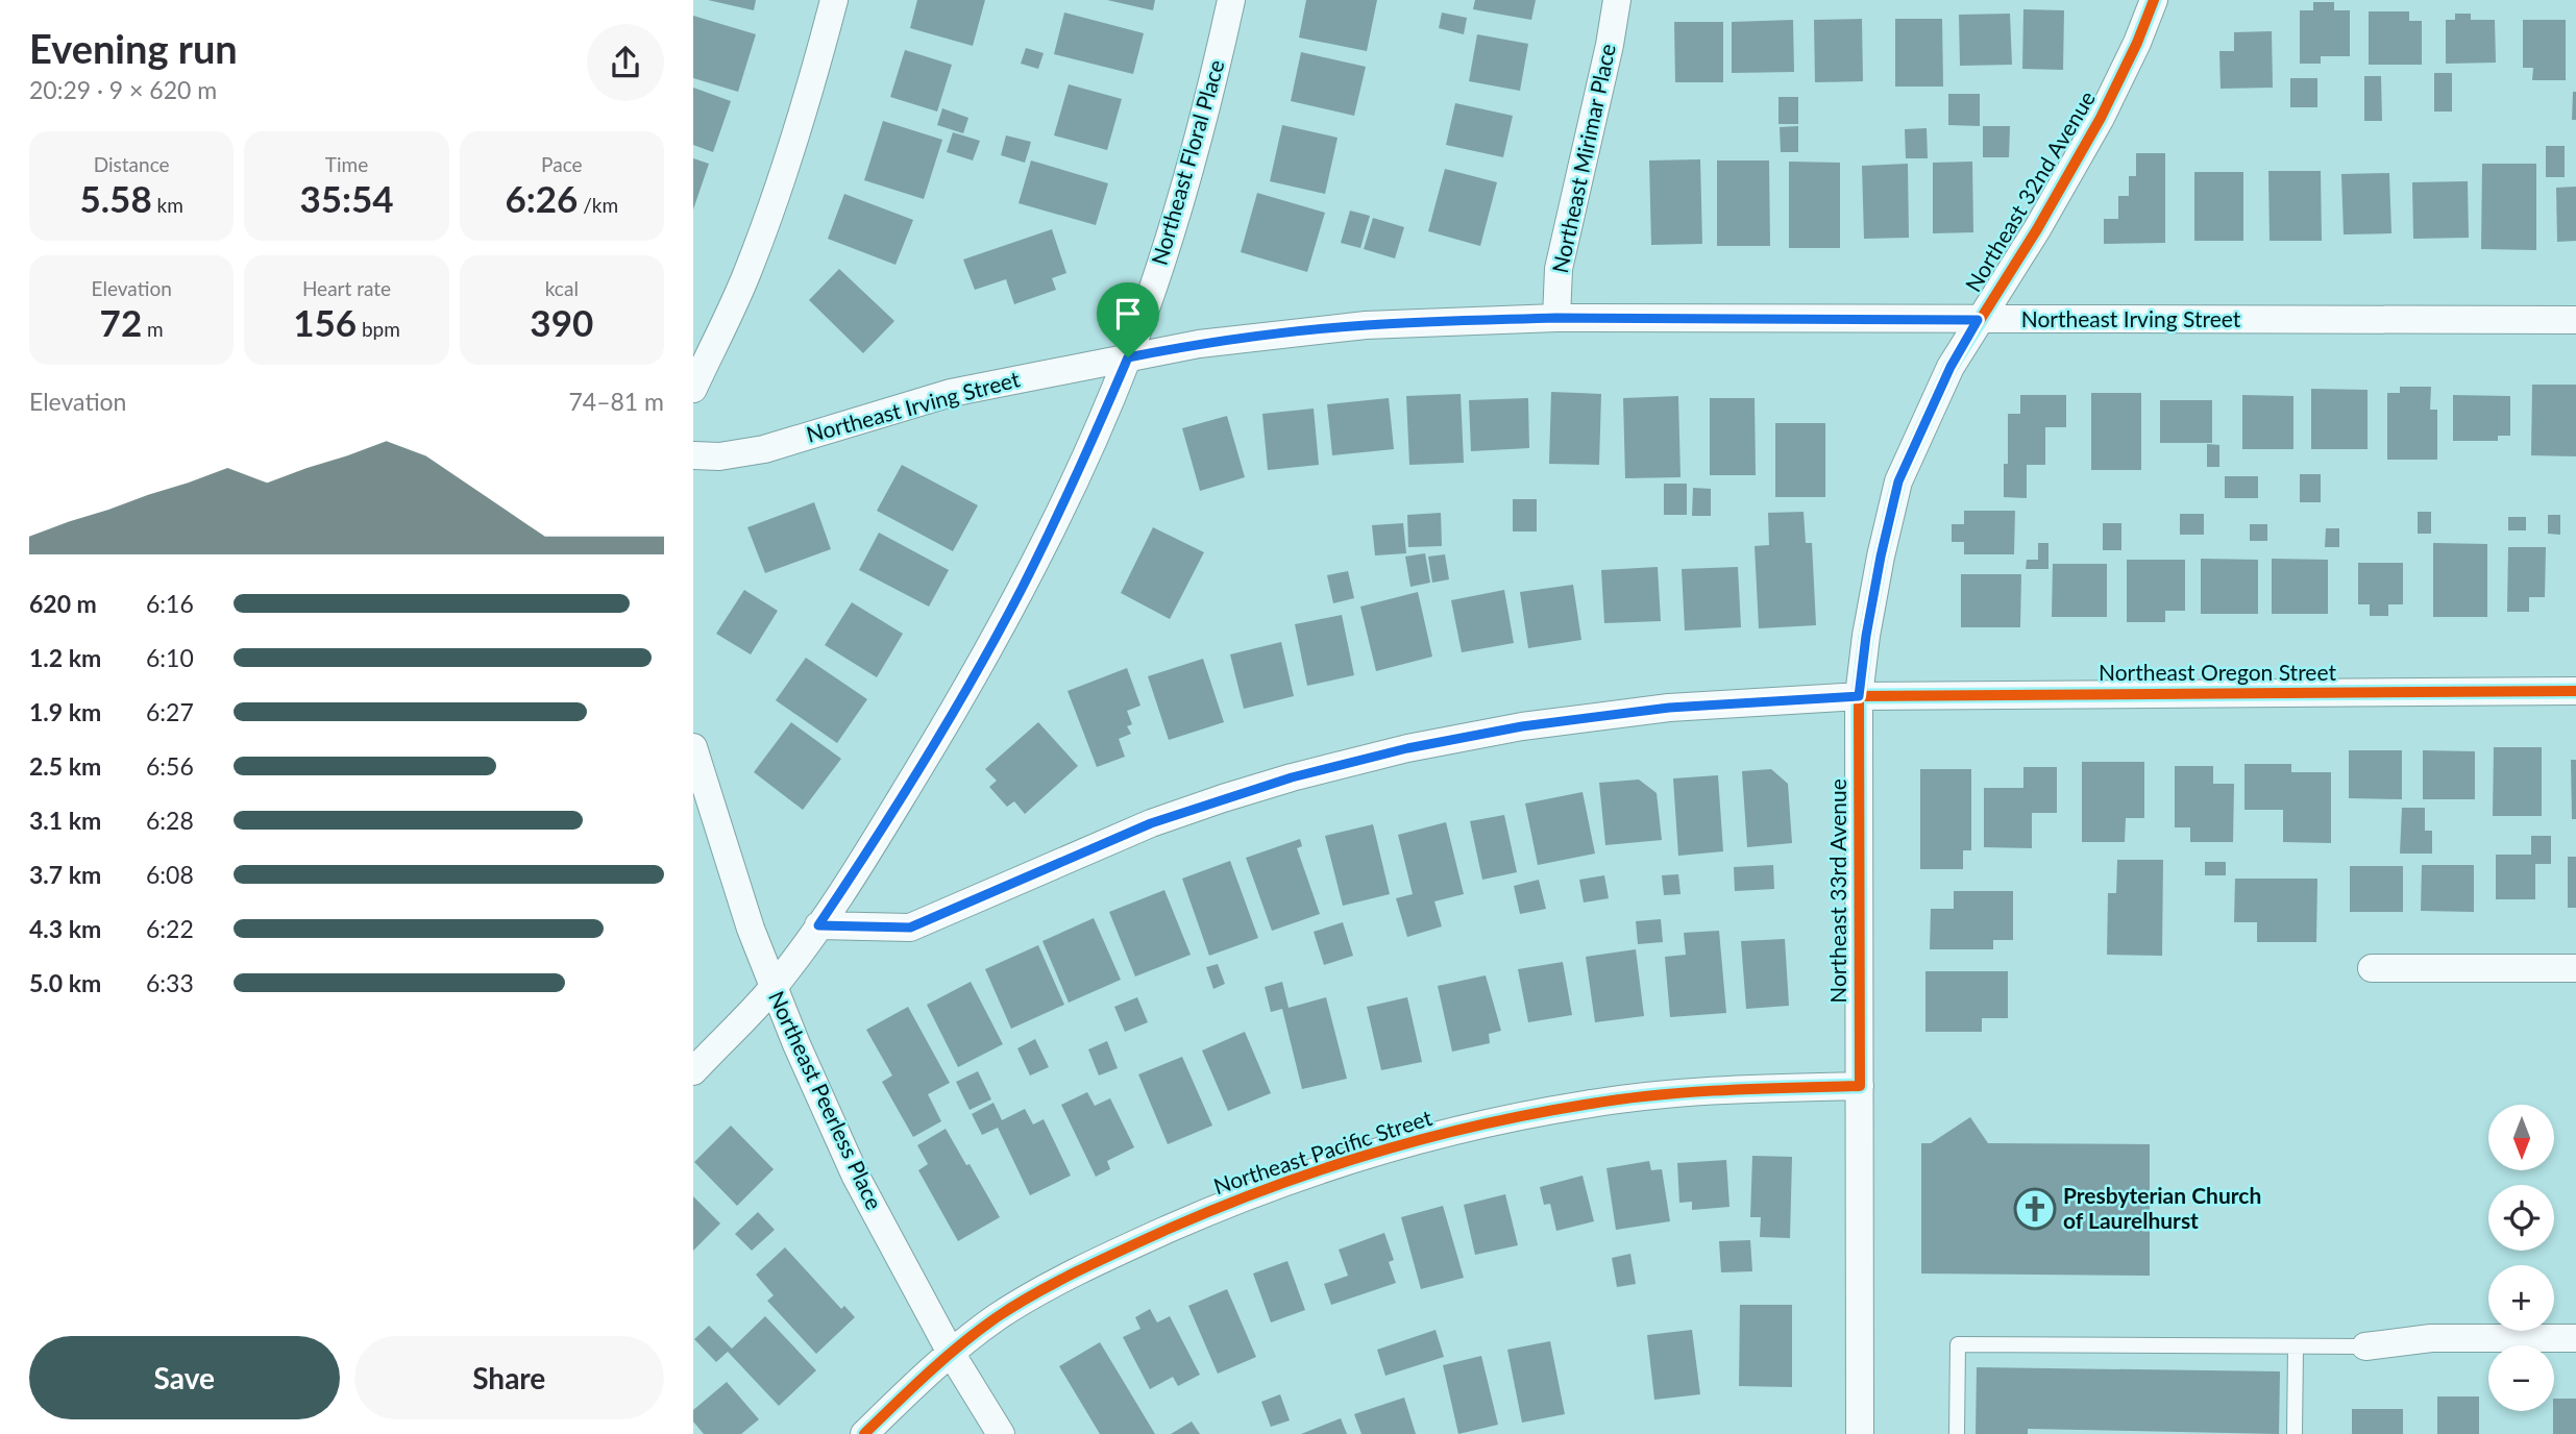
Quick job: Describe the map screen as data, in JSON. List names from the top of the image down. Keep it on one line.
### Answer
{"streets":{"street":["Northeast Mirimar Place","Northeast Floral Place","Northeast 32nd Avenue","Northeast Irving Street","Northeast Oregon Street","Northeast 33rd Avenue","Northeast Peerless Place","Northeast Pacific Street"]},"crossings":[["Northeast Mirimar Place","Northeast Irving Street"],["Northeast Floral Place","Northeast Irving Street"],["Northeast Floral Place","Northeast Oregon Street"],["Northeast Floral Place","Northeast Peerless Place"],["Northeast 32nd Avenue","Northeast Irving Street"],["Northeast 32nd Avenue","Northeast Oregon Street"],["Northeast 32nd Avenue","Northeast 33rd Avenue"],["Northeast Oregon Street","Northeast 33rd Avenue"],["Northeast 33rd Avenue","Northeast Pacific Street"],["Northeast Peerless Place","Northeast Pacific Street"]],"places":{"church":["Presbyterian Church of Laurelhurst"]},"north":"bottom","page":{"heading":["Evening run","20:29 · 9 × 620 m"],"stats":[["Distance","5.58 km"],["Time","35:54"],["Pace","6:26 /km"],["Elevation","72 m"],["Heart rate","156 bpm"],["kcal","390"]],"chart":["Elevation","74–81 m"],"list":[{"name":"620 m","note":"6:16"},{"name":"1.2 km","note":"6:10"},{"name":"1.9 km","note":"6:27"},{"name":"2.5 km","note":"6:56"},{"name":"3.1 km","note":"6:28"},{"name":"3.7 km","note":"6:08"},{"name":"4.3 km","note":"6:22"},{"name":"5.0 km","note":"6:33"}],"map_buttons":["+","−"],"buttons":["Save","Share"]}}
